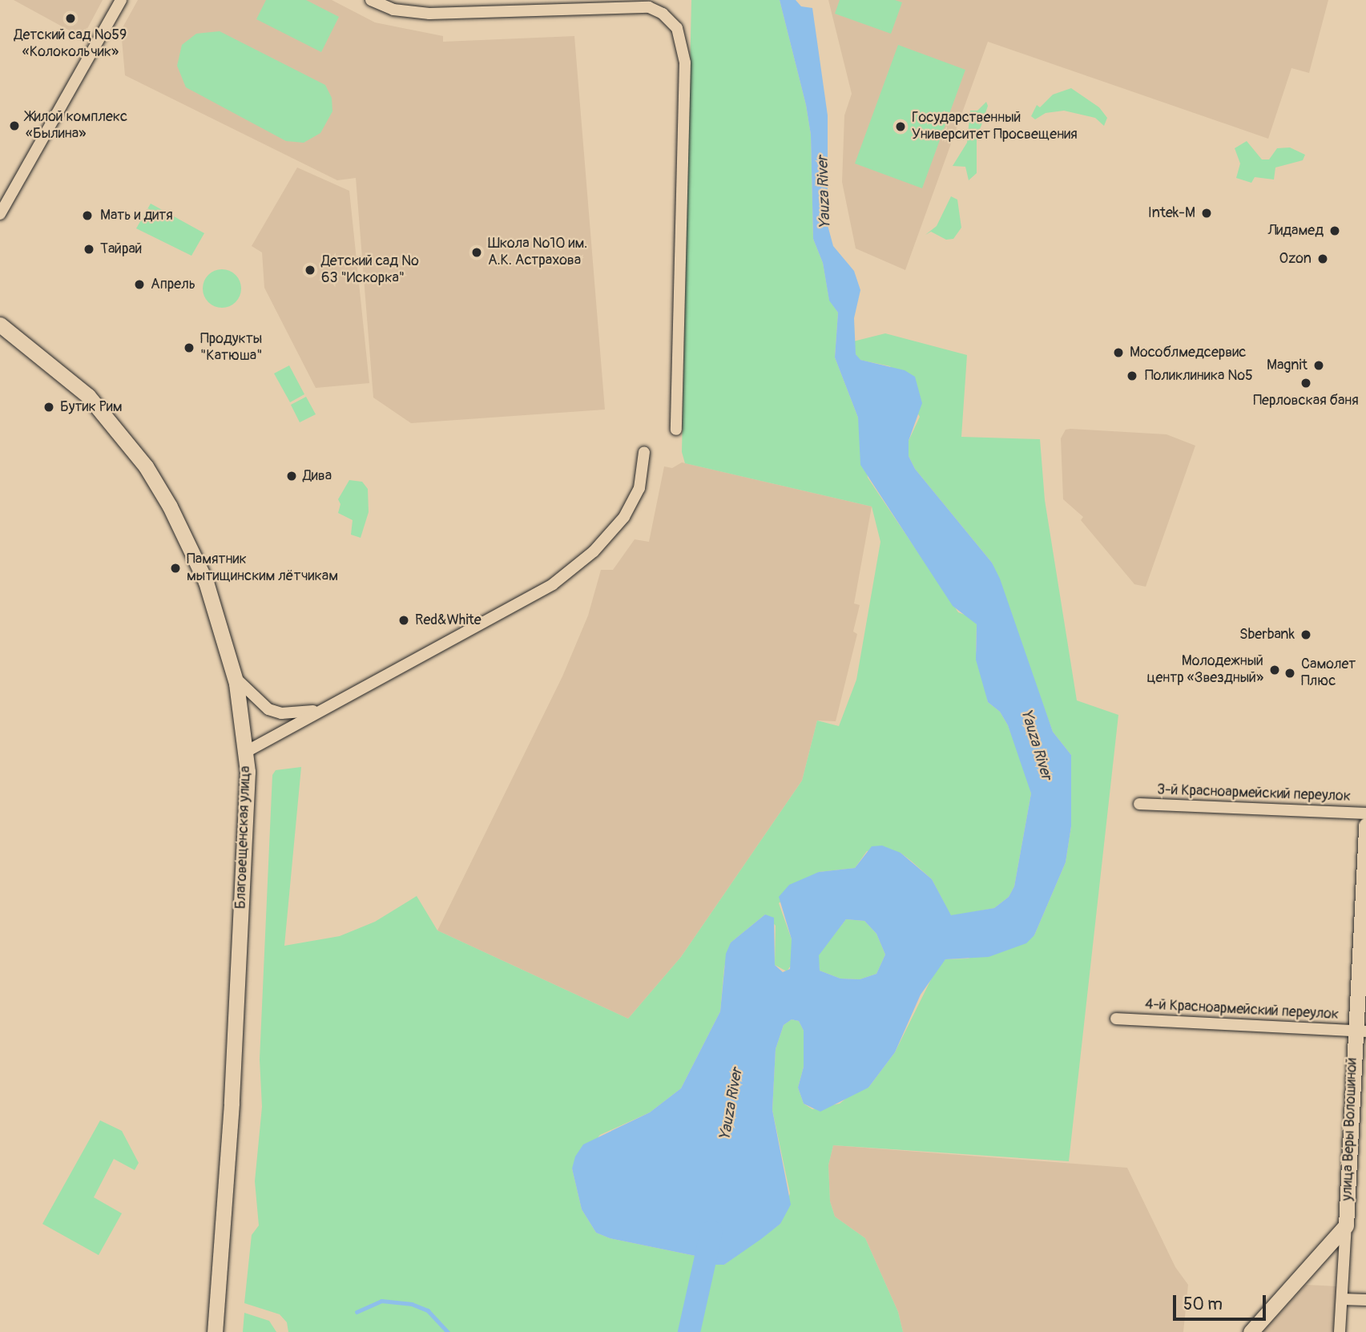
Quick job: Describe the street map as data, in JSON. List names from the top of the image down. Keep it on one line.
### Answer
{"streets":{"street":["3-й Красноармейский переулок","Благовещенская улица","4-й Красноармейский переулок","улица Веры Волошиной"]},"crossings":[["4-й Красноармейский переулок","улица Веры Волошиной"]],"water":["Yauza River"],"places":["Детский сад №59 «Колокольчик»","Жилой комплекс «Былина»","Государственный Университет Просвещения","Intek-M","Мать и дитя","Лидамед","Тайрай","Школа №10 им. А.К. Астрахова","Ozon","Детский сад № 63 \"Искорка\"","Апрель","Продукты \"Катюша\"","Мособлмедсервис","Magnit","Поликлиника №5","Перловская баня","Бутик Рим","Дива","Памятник мытищинским лётчикам","Red&White","Sberbank","Молодежный центр «Звездный»","Самолет Плюс"],"scale_bar":"50 m"}
